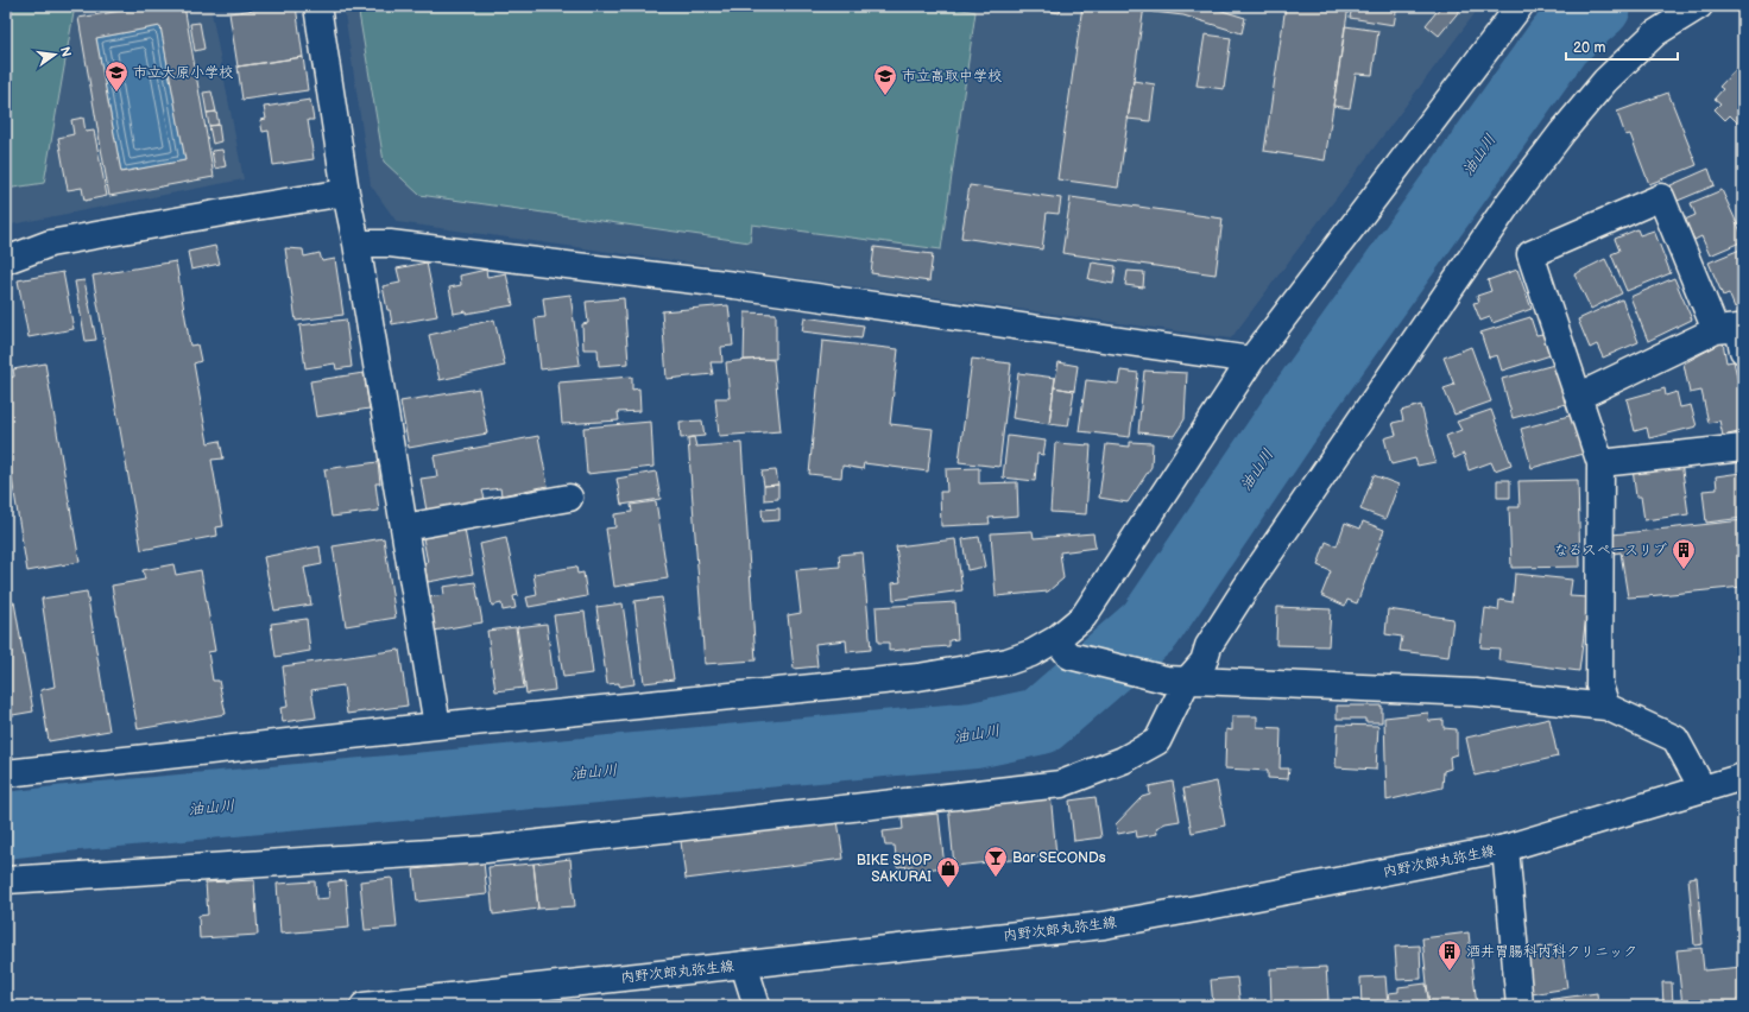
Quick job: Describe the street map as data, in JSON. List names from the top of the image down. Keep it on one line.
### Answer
{"streets":{"street":["内野次郎丸弥生線"]},"water":["油山川"],"places":{"school or university":["市立大原小学校","市立高取中学校"],"building":["なるスペースリブ","酒井胃腸科内科クリニック"],"bar":["Bar SECONDs"],"shop":["BIKE SHOP SAKURAI"]},"scale_bar":"20 m","north":"right"}
